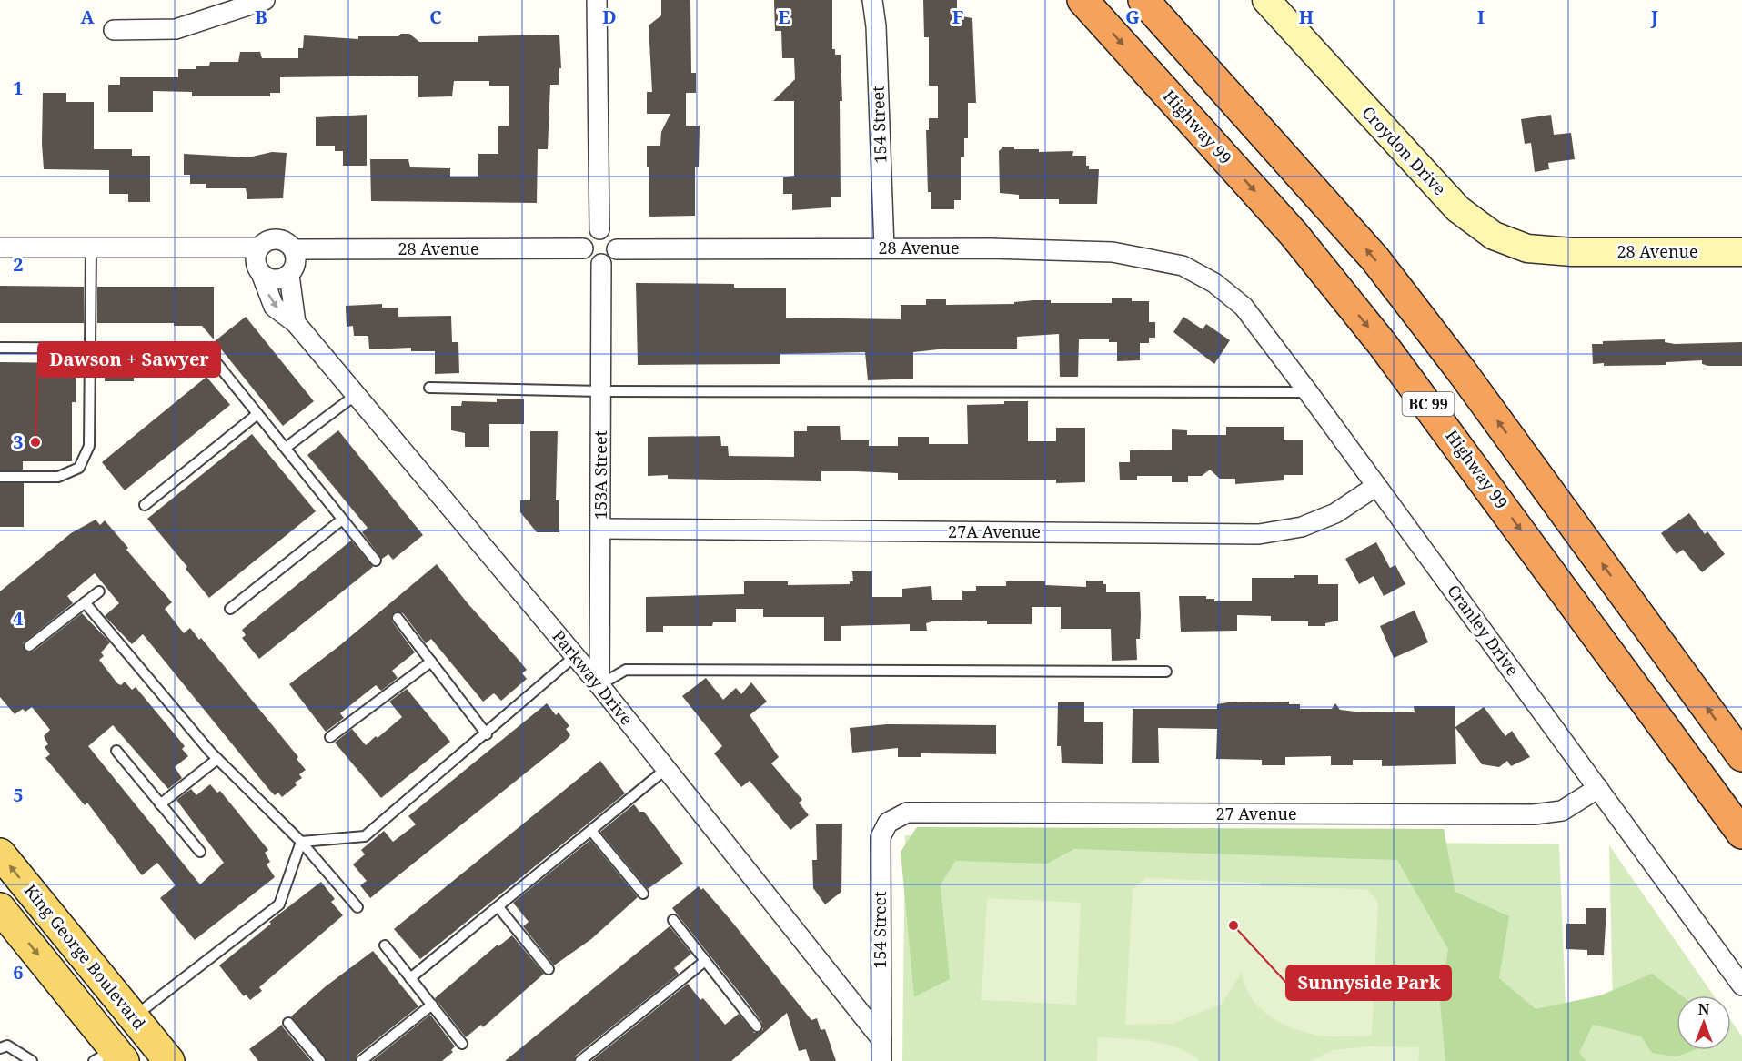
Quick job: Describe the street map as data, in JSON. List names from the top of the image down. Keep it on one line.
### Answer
{"streets":{"highway":["Highway 99","BC 99"],"main road":["King George Boulevard"],"street":["154 Street","Croydon Drive","28 Avenue","153A Street","27A Avenue","Cranley Drive","Parkway Drive","27 Avenue"]},"crossings":[["154 Street","28 Avenue"],["154 Street","Parkway Drive"],["154 Street","27 Avenue"],["Croydon Drive","28 Avenue"],["28 Avenue","153A Street"],["28 Avenue","Cranley Drive"],["28 Avenue","Parkway Drive"],["153A Street","27A Avenue"],["153A Street","Parkway Drive"],["27A Avenue","Cranley Drive"],["Cranley Drive","27 Avenue"]],"places":["Dawson + Sawyer","Sunnyside Park"],"north":"top","grid":{"columns":["A","B","C","D","E","F","G","H","I","J"],"rows":["1","2","3","4","5","6"]}}
